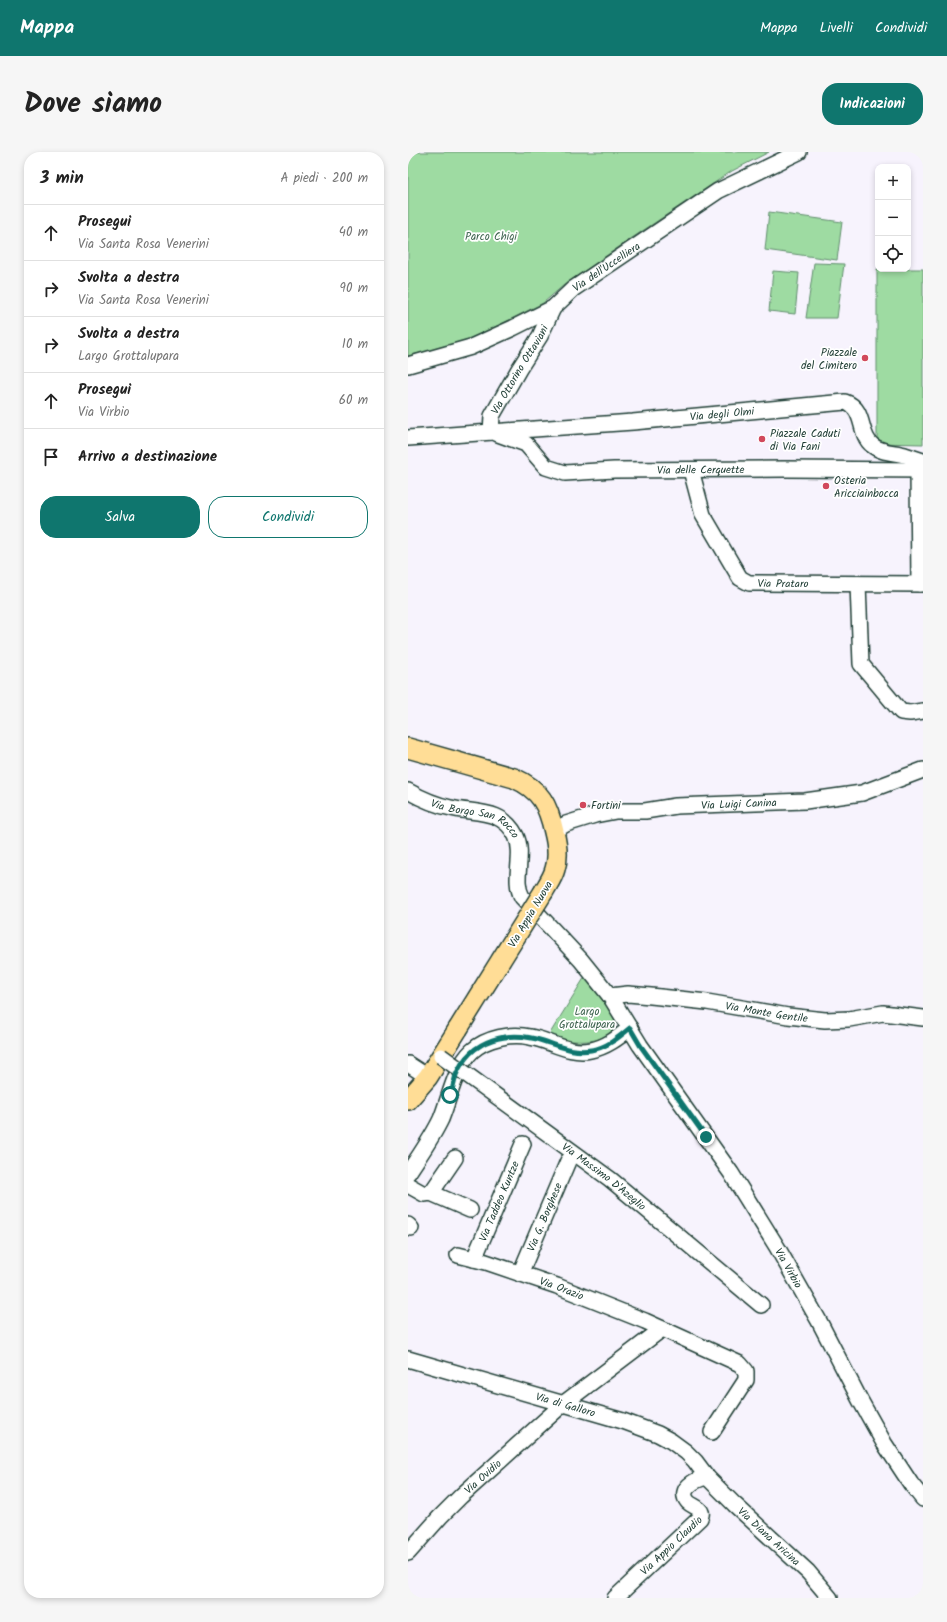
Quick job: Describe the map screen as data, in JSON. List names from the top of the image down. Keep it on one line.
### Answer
{"streets":{"main road":["Via Appia Nuova"],"street":["Via dell'Uccelliera","Via Ottorino Ottaviani","Via degli Olmi","Via delle Cerquette","Via Prataro","Via Luigi Canina","Via Borgo San Rocco","Via Monte Gentile","Via Massimo D'Azeglio","Via Taddeo Kuntze","Via G. Borghese","Via Virbio","Via Orazio","Via di Galloro","Via Ovidio","Via Diana Aricina","Via Appio Claudio"]},"crossings":[["Via dell'Uccelliera","Via Ottorino Ottaviani"],["Via Ottorino Ottaviani","Via degli Olmi"],["Via Ottorino Ottaviani","Via delle Cerquette"],["Via degli Olmi","Via delle Cerquette"],["Via delle Cerquette","Via Prataro"],["Via Luigi Canina","Via Appia Nuova"],["Via Borgo San Rocco","Via Monte Gentile"],["Via Appia Nuova","Via Massimo D'Azeglio"],["Via Taddeo Kuntze","Via Orazio"],["Via G. Borghese","Via Orazio"],["Via di Galloro","Via Ovidio"],["Via di Galloro","Via Diana Aricina"],["Via di Galloro","Via Appio Claudio"],["Via Diana Aricina","Via Appio Claudio"]],"parks":["Parco Chigi","Largo Grottalupara"],"places":["Piazzale del Cimitero","Piazzale Caduti di Via Fani","Osteria Aricciainbocca","Fortini"],"page":{"header":"Mappa","nav":["Mappa","Livelli","Condividi"],"title":"Dove siamo","buttons":["Indicazioni",["Salva","Condividi"]],"heading":["3 min","A piedi · 200 m"],"map_buttons":["+","−"],"list":[["Prosegui","Via Santa Rosa Venerini","40 m"],["Svolta a destra","Via Santa Rosa Venerini","90 m"],["Svolta a destra","Largo Grottalupara","10 m"],["Prosegui","Via Virbio","60 m"],"Arrivo a destinazione"]}}
